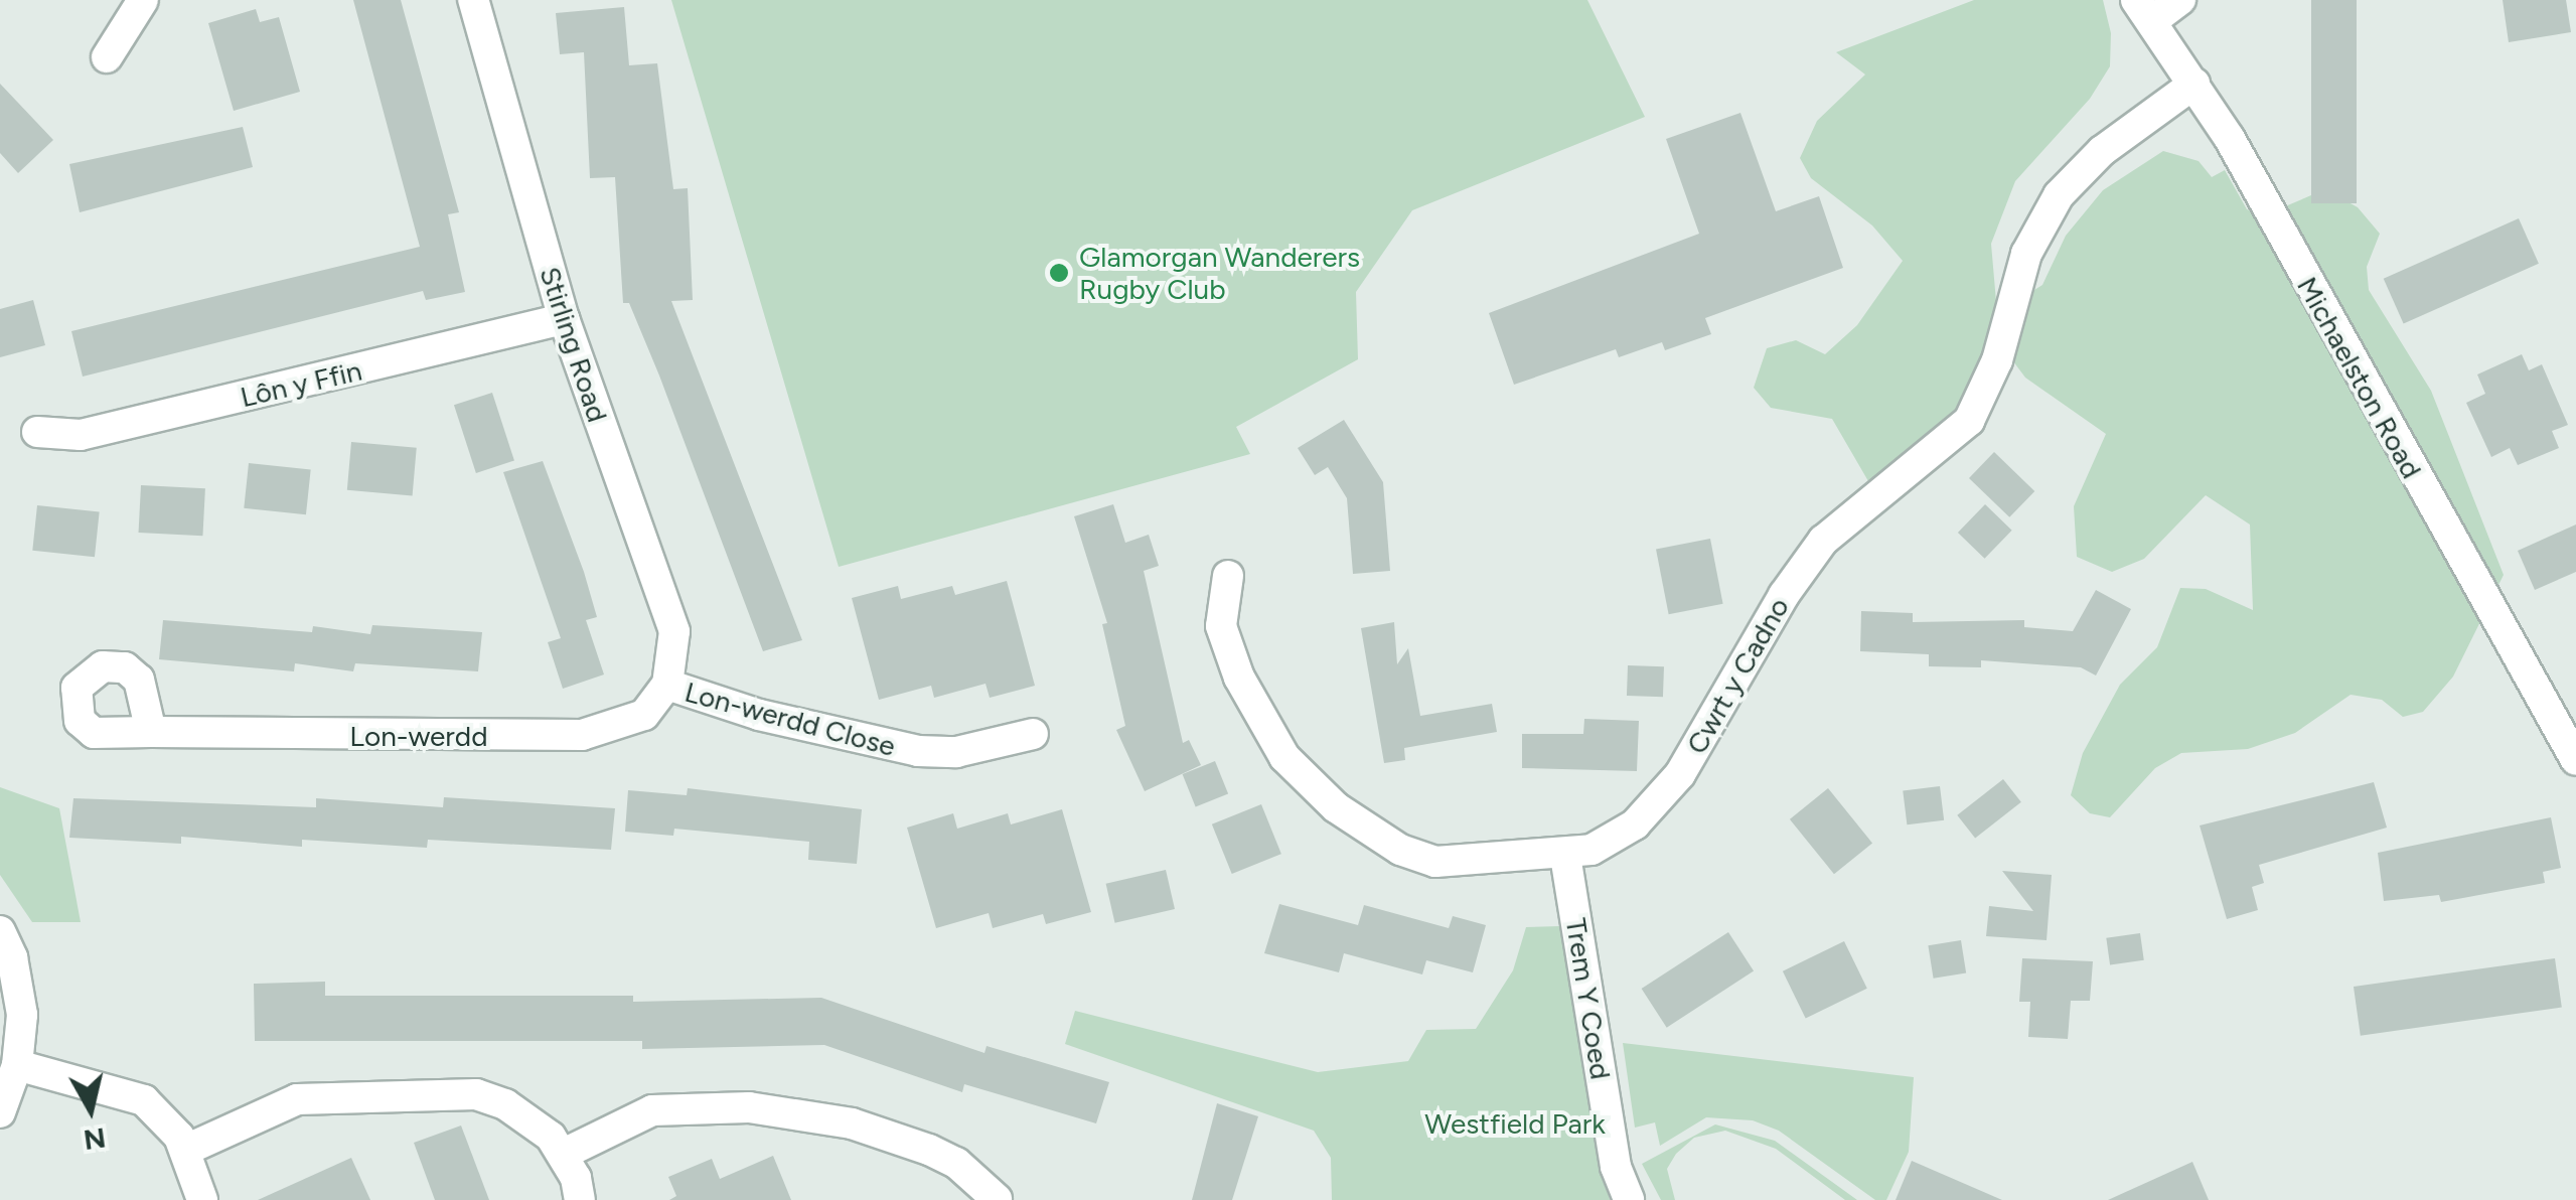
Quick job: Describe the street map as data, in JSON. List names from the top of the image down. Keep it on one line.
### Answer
{"streets":{"street":["Stirling Road","Michaelston Road","Lôn y Ffin","Cwrt y Cadno","Lon-werdd Close","Lon-werdd","Trem Y Coed"]},"crossings":[["Stirling Road","Lôn y Ffin"],["Stirling Road","Lon-werdd Close"],["Stirling Road","Lon-werdd"],["Michaelston Road","Cwrt y Cadno"],["Cwrt y Cadno","Trem Y Coed"],["Lon-werdd Close","Lon-werdd"]],"parks":["Westfield Park"],"places":["Glamorgan Wanderers Rugby Club"],"north":"bottom"}
